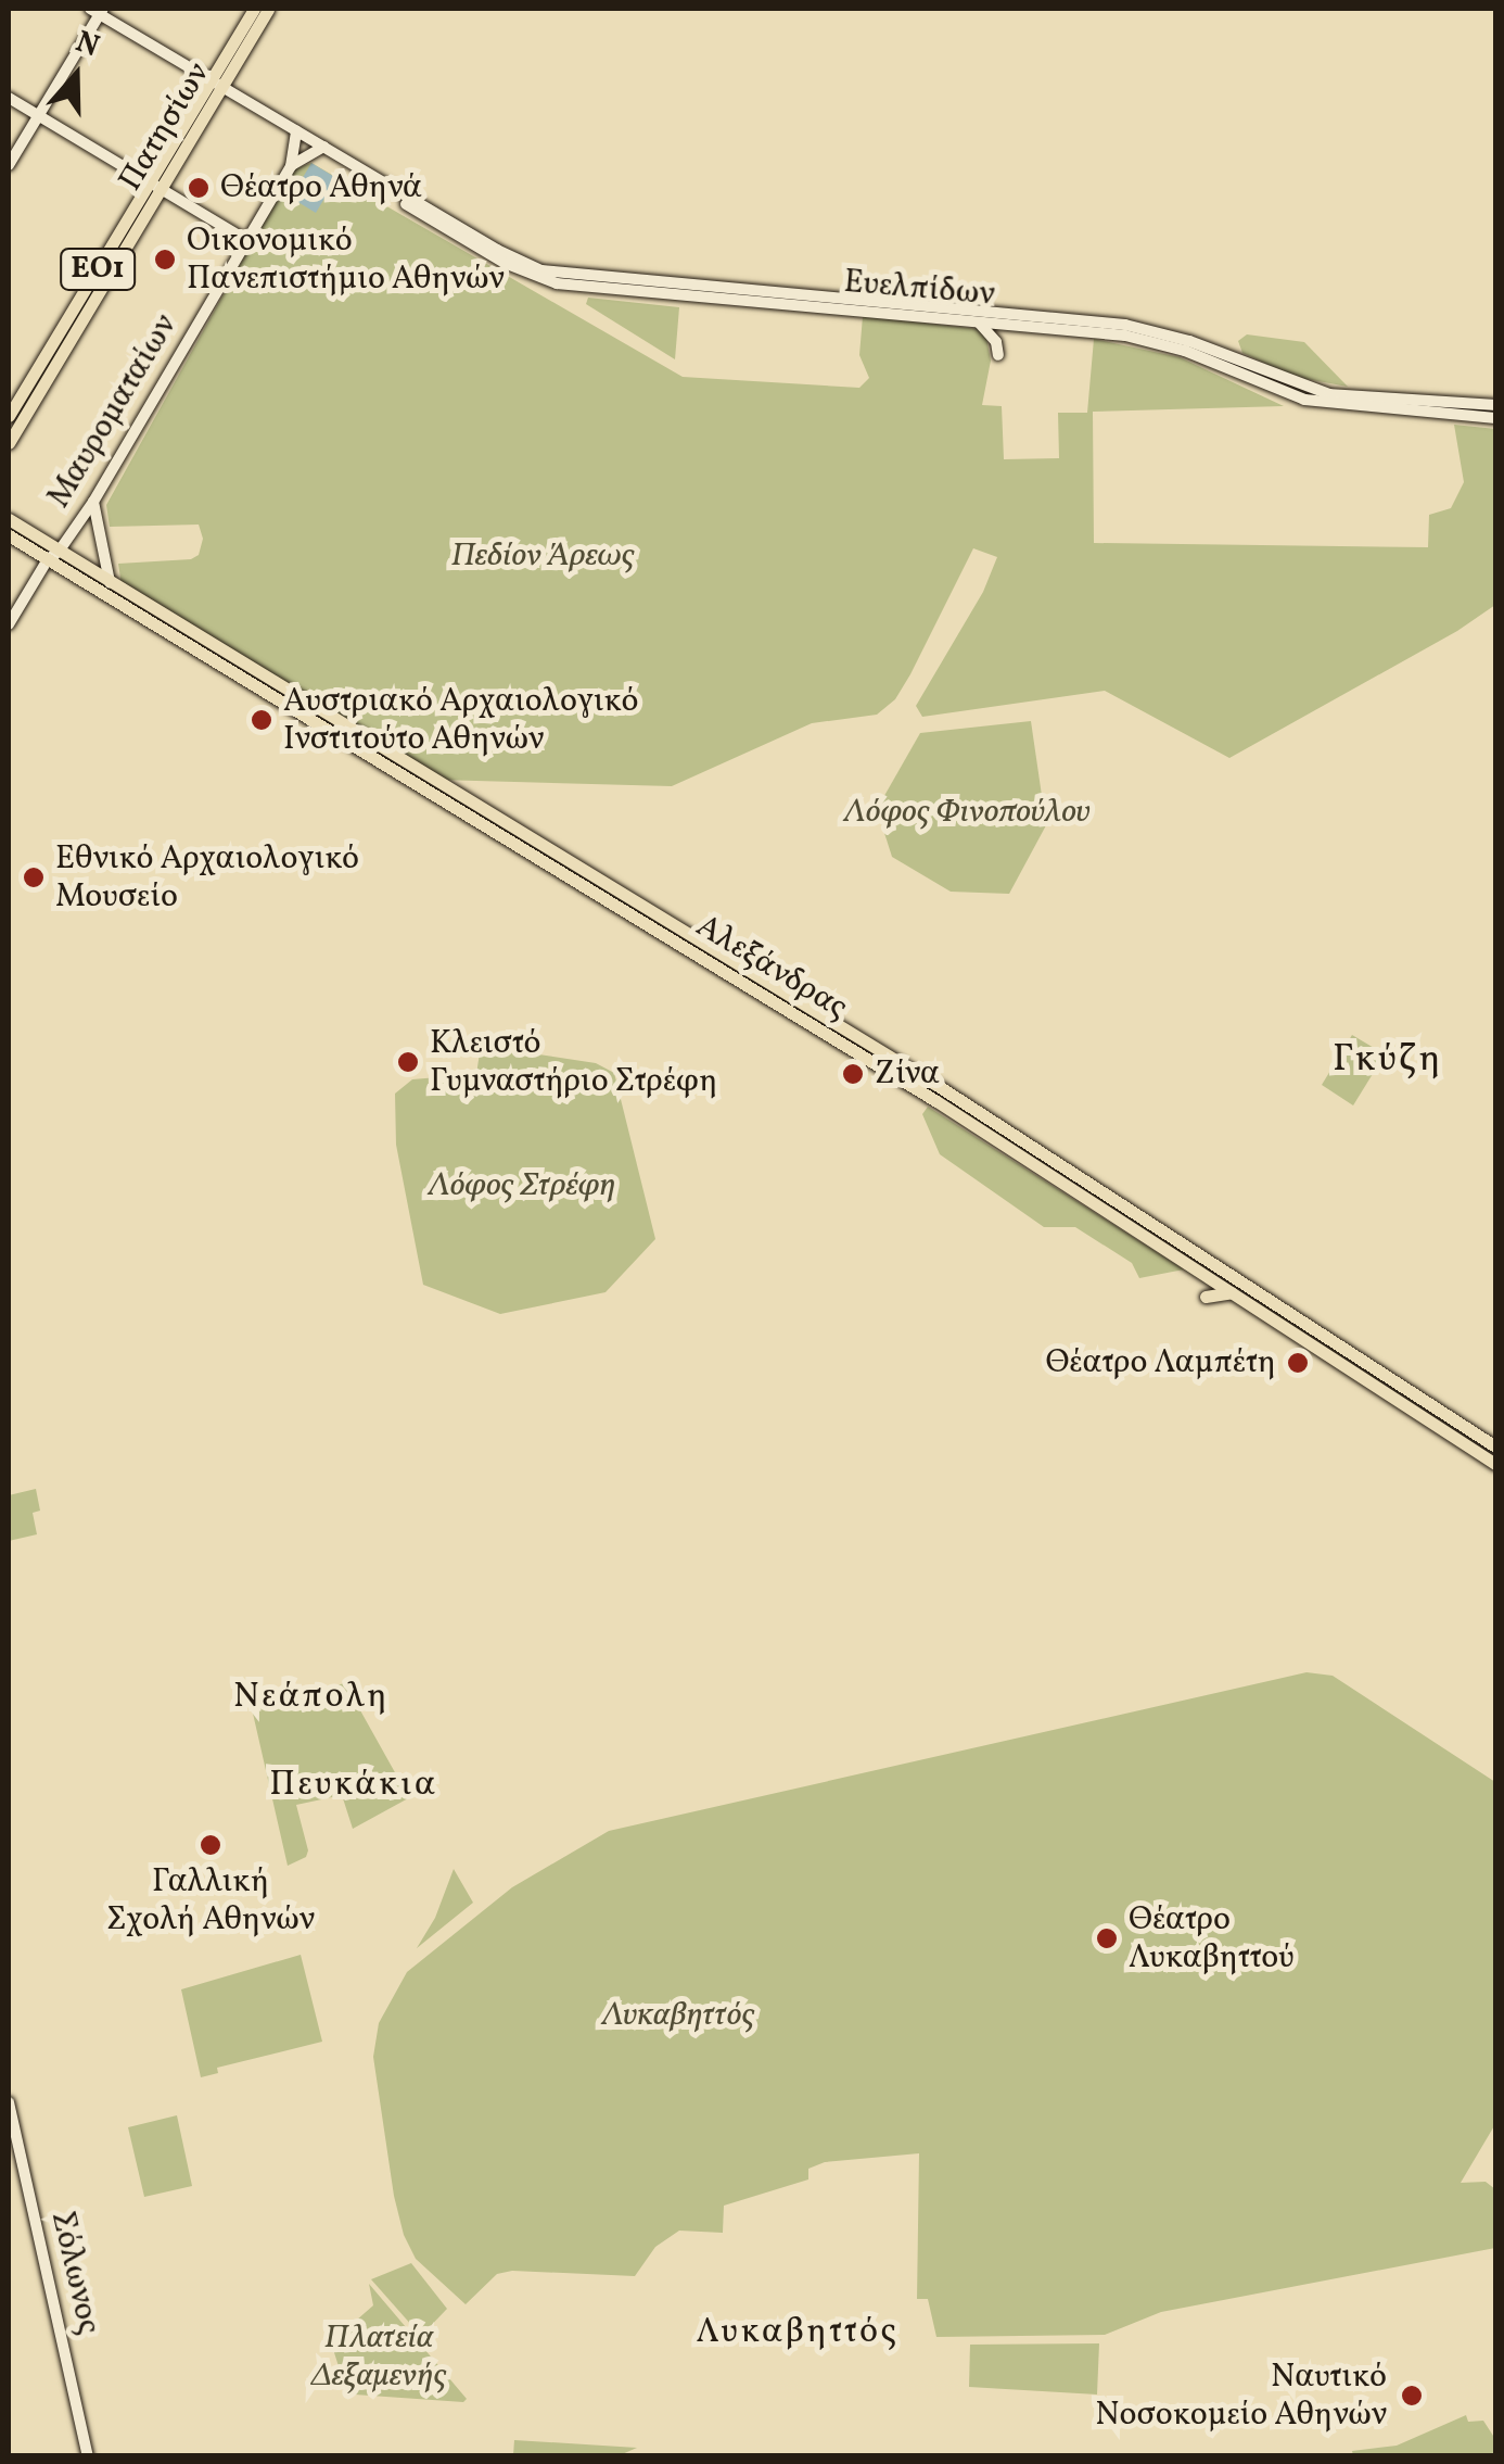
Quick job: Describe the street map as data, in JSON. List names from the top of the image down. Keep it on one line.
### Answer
{"streets":{"main road":["Πατησίων","ΕΟ1","Ευελπίδων","Μαυροματαίων","Αλεξάνδρας","Σόλωνος"]},"crossings":[["Μαυροματαίων","Αλεξάνδρας"]],"districts":["Γκύζη","Νεάπολη","Πευκάκια","Λυκαβηττός"],"parks":["Πεδίον Άρεως","Λόφος Φινοπούλου","Λόφος Στρέφη","Λυκαβηττός","Πλατεία Δεξαμενής"],"places":["Θέατρο Αθηνά","Οικονομικό Πανεπιστήμιο Αθηνών","Αυστριακό Αρχαιολογικό Ινστιτούτο Αθηνών","Εθνικό Αρχαιολογικό Μουσείο","Κλειστό Γυμναστήριο Στρέφη","Ζίνα","Θέατρο Λαμπέτη","Γαλλική Σχολή Αθηνών","Θέατρο Λυκαβηττού","Ναυτικό Νοσοκομείο Αθηνών"],"north":"top"}
